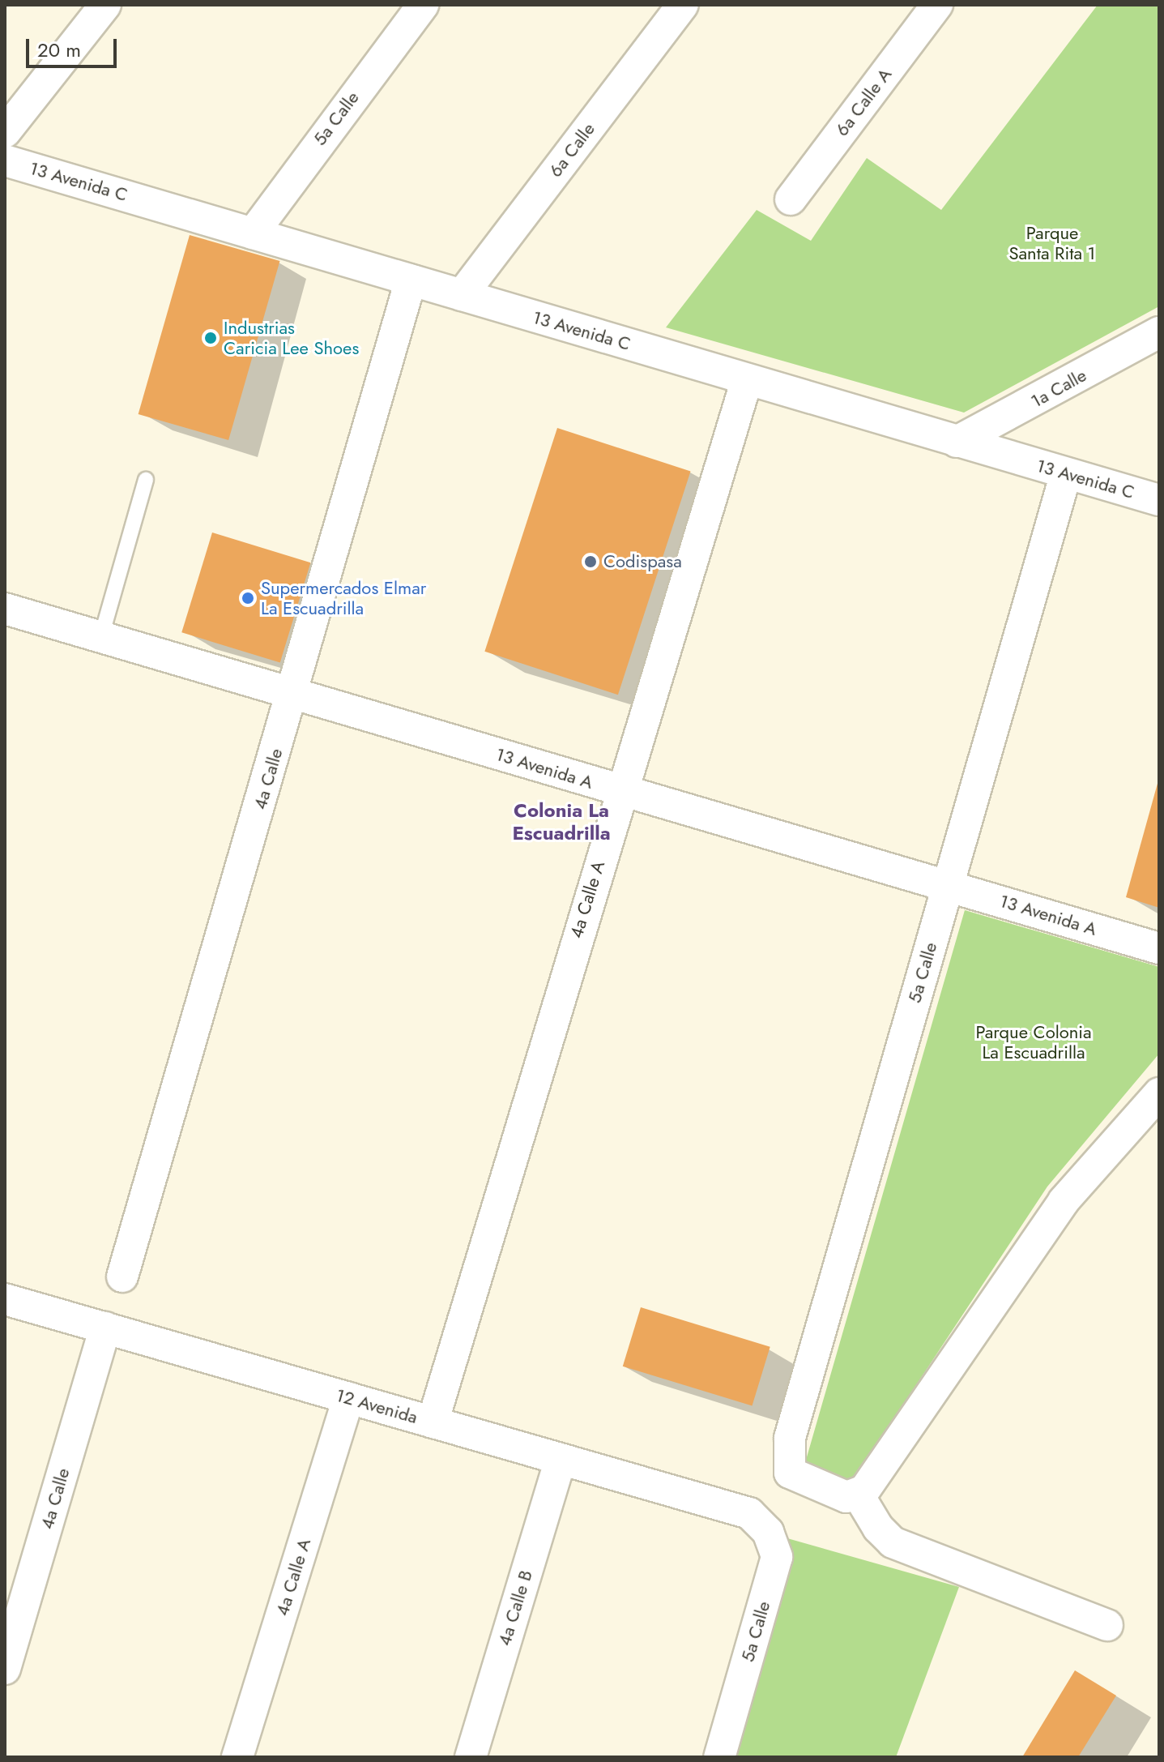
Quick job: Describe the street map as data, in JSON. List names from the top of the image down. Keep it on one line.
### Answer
{"streets":{"street":["6a Calle A","5a Calle","6a Calle","13 Avenida C","1a Calle","13 Avenida A","4a Calle","4a Calle A","12 Avenida","4a Calle B"]},"crossings":[["5a Calle","13 Avenida C"],["5a Calle","13 Avenida A"],["5a Calle","12 Avenida"],["6a Calle","13 Avenida C"],["13 Avenida C","1a Calle"],["13 Avenida C","4a Calle"],["13 Avenida C","4a Calle A"],["13 Avenida A","4a Calle"],["13 Avenida A","4a Calle A"],["4a Calle","12 Avenida"],["4a Calle A","12 Avenida"],["12 Avenida","4a Calle B"]],"districts":["Colonia La Escuadrilla"],"parks":["Parque Santa Rita 1","Parque Colonia La Escuadrilla"],"places":["Industrias Caricia Lee Shoes","Codispasa","Supermercados Elmar La Escuadrilla"],"scale_bar":"20 m"}
